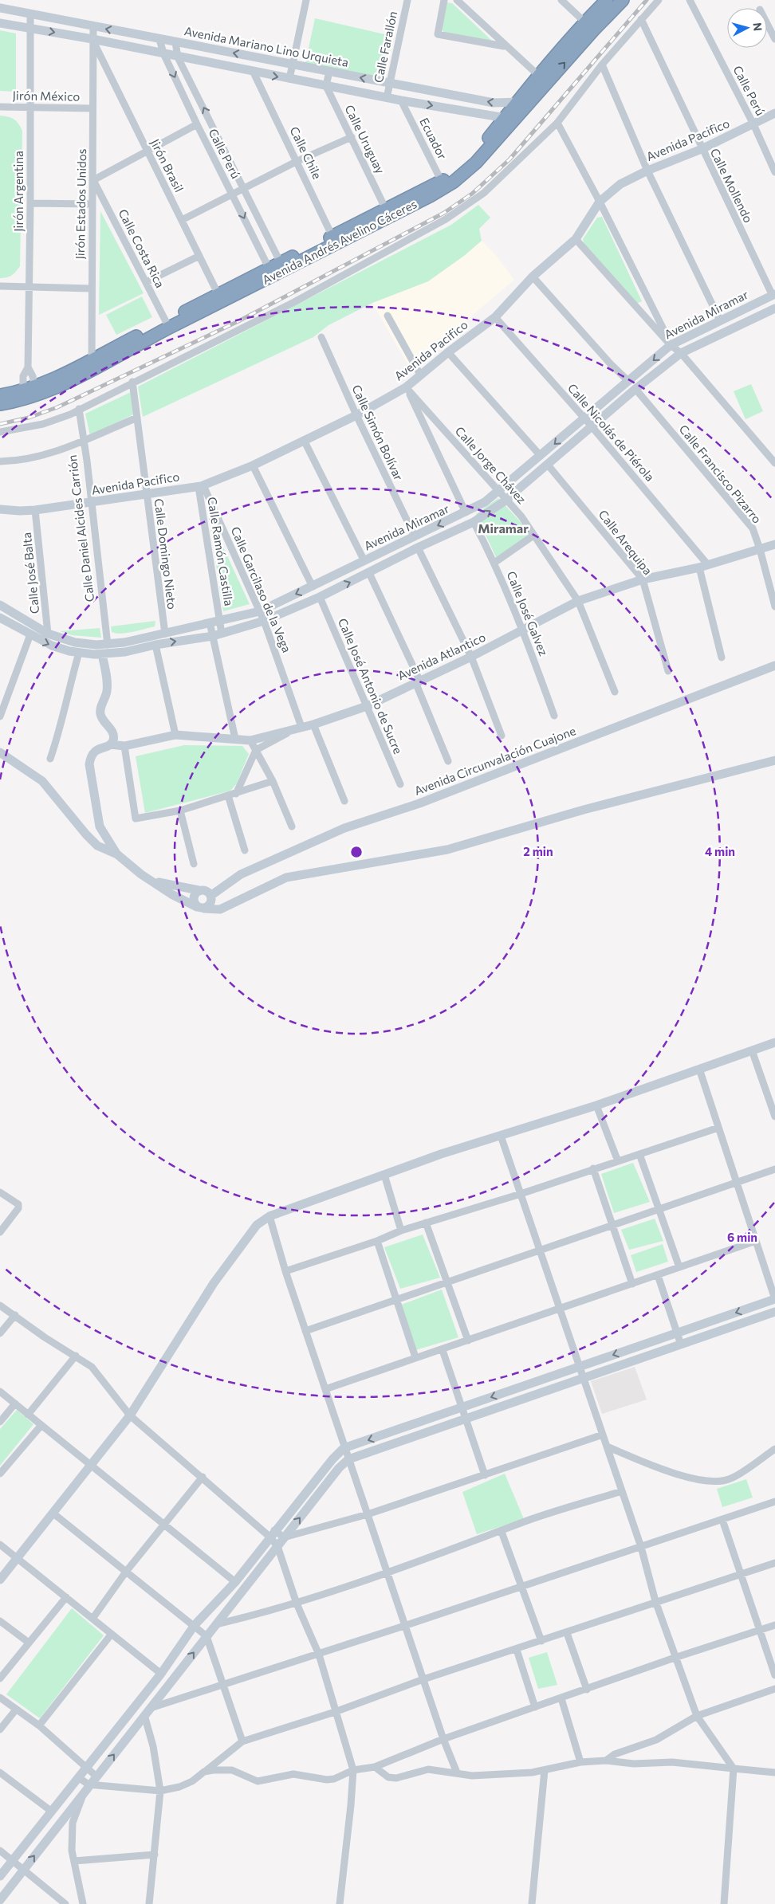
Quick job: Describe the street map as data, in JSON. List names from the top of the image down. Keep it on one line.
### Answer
{"streets":{"highway":["Avenida Andrés Avelino Cáceres"],"main road":["Avenida Mariano Lino Urquieta","Avenida Pacifico","Avenida Miramar","Avenida Atlantico","Avenida Circunvalación Cuajone"],"street":["Calle Farallón","Calle Perú","Jirón México","Ecuador","Calle Uruguay","Calle Chile","Jirón Brasil","Calle Mollendo","Jirón Argentina","Jirón Estados Unidos","Calle Costa Rica","Calle Simón Bolívar","Calle Nicolás de Piérola","Calle Jorge Chávez","Calle Francisco Pizarro","Calle Daniel Alcides Carrión","Calle Arequipa","Calle Ramón Castilla","Calle Domingo Nieto","Calle José Balta","Calle Garcilaso de la Vega","Calle José Galvez","Calle José Antonio de Sucre"]},"crossings":[["Avenida Mariano Lino Urquieta","Calle Farallón"],["Avenida Mariano Lino Urquieta","Calle Perú"],["Avenida Mariano Lino Urquieta","Jirón Argentina"],["Avenida Mariano Lino Urquieta","Jirón Estados Unidos"],["Avenida Mariano Lino Urquieta","Avenida Andrés Avelino Cáceres"],["Calle Perú","Avenida Pacifico"],["Calle Perú","Avenida Andrés Avelino Cáceres"],["Jirón México","Jirón Argentina"],["Jirón México","Jirón Estados Unidos"],["Ecuador","Avenida Andrés Avelino Cáceres"],["Calle Uruguay","Avenida Andrés Avelino Cáceres"],["Avenida Pacifico","Calle Mollendo"],["Avenida Pacifico","Calle Simón Bolívar"],["Avenida Pacifico","Calle Nicolás de Piérola"],["Avenida Pacifico","Calle Jorge Chávez"],["Avenida Pacifico","Calle Daniel Alcides Carrión"],["Avenida Pacifico","Calle Ramón Castilla"],["Avenida Pacifico","Calle Domingo Nieto"],["Avenida Pacifico","Calle José Balta"],["Avenida Pacifico","Calle Garcilaso de la Vega"],["Calle Chile","Avenida Andrés Avelino Cáceres"],["Jirón Brasil","Jirón Estados Unidos"],["Jirón Brasil","Avenida Andrés Avelino Cáceres"],["Calle Mollendo","Avenida Miramar"],["Jirón Argentina","Avenida Andrés Avelino Cáceres"],["Jirón Estados Unidos","Avenida Andrés Avelino Cáceres"],["Jirón Estados Unidos","Calle Costa Rica"],["Avenida Andrés Avelino Cáceres","Calle Costa Rica"],["Avenida Miramar","Calle Simón Bolívar"],["Avenida Miramar","Calle Nicolás de Piérola"],["Avenida Miramar","Calle Jorge Chávez"],["Avenida Miramar","Calle Francisco Pizarro"],["Avenida Miramar","Calle Daniel Alcides Carrión"],["Avenida Miramar","Calle Arequipa"],["Avenida Miramar","Calle Ramón Castilla"],["Avenida Miramar","Calle Domingo Nieto"],["Avenida Miramar","Calle José Balta"],["Avenida Miramar","Calle Garcilaso de la Vega"],["Avenida Miramar","Calle José Galvez"],["Avenida Miramar","Calle José Antonio de Sucre"],["Calle Nicolás de Piérola","Avenida Atlantico"],["Calle Jorge Chávez","Avenida Atlantico"],["Calle Francisco Pizarro","Avenida Atlantico"],["Calle Arequipa","Avenida Atlantico"],["Calle Ramón Castilla","Calle Garcilaso de la Vega"],["Calle Garcilaso de la Vega","Avenida Atlantico"],["Calle José Galvez","Avenida Atlantico"],["Avenida Atlantico","Calle José Antonio de Sucre"]],"districts":["Miramar"],"north":"right","rings":["2 min","4 min","6 min"]}
